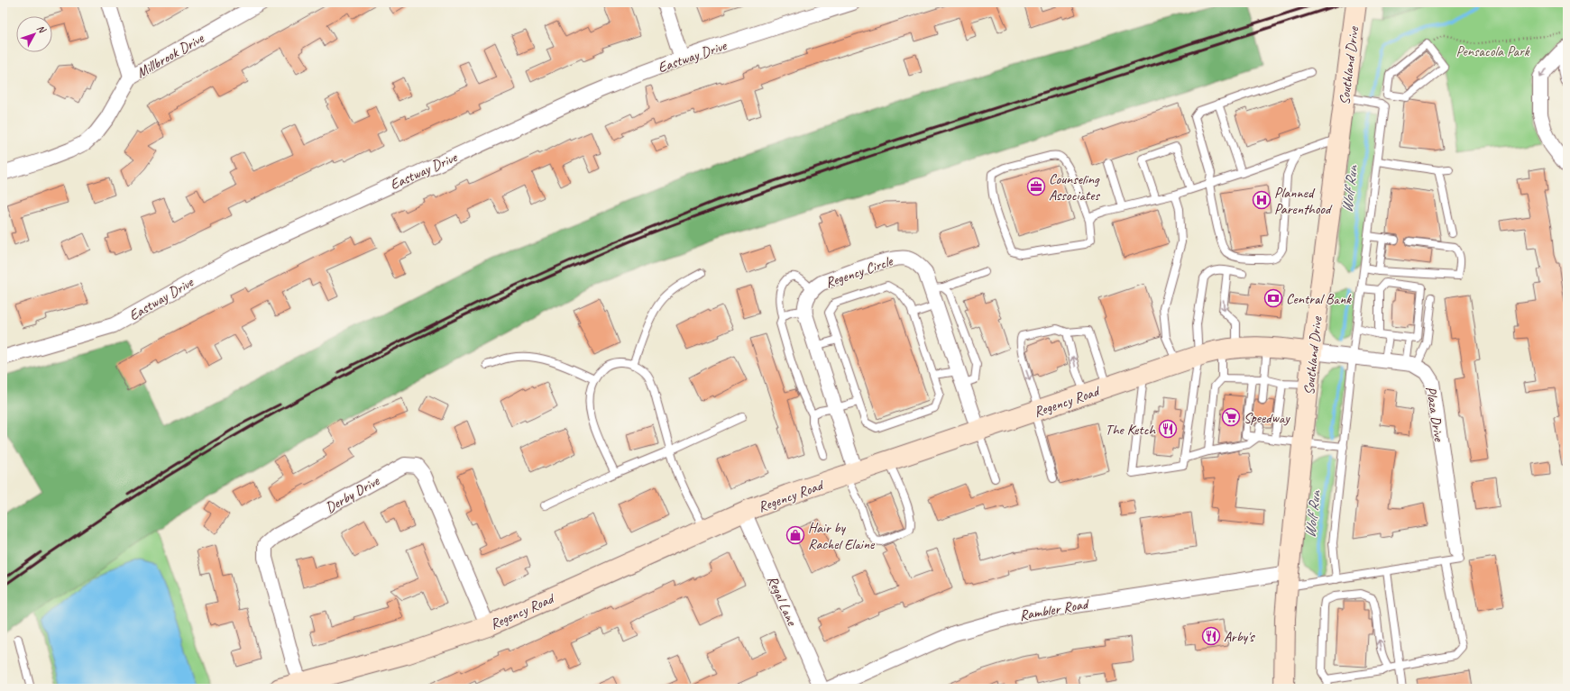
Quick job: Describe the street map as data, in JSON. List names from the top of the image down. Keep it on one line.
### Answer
{"streets":{"street":["Millbrook Drive","Eastway Drive","Southland Drive","Regency Circle","Regency Road","Plaza Drive","Derby Drive","Regal Lane","Rambler Road"]},"crossings":[["Southland Drive","Regency Road"],["Southland Drive","Rambler Road"],["Regency Circle","Regency Road"],["Regency Road","Derby Drive"],["Regency Road","Regal Lane"]],"water":["Wolf Run"],"parks":["Pensacola Park"],"places":{"office":["Counseling Associates"],"hospital":["Planned Parenthood"],"bank":["Central Bank"],"supermarket":["Speedway"],"restaurant":["The Ketch","Arby's"],"shop":["Hair by Rachel Elaine"]},"north":"top right"}
